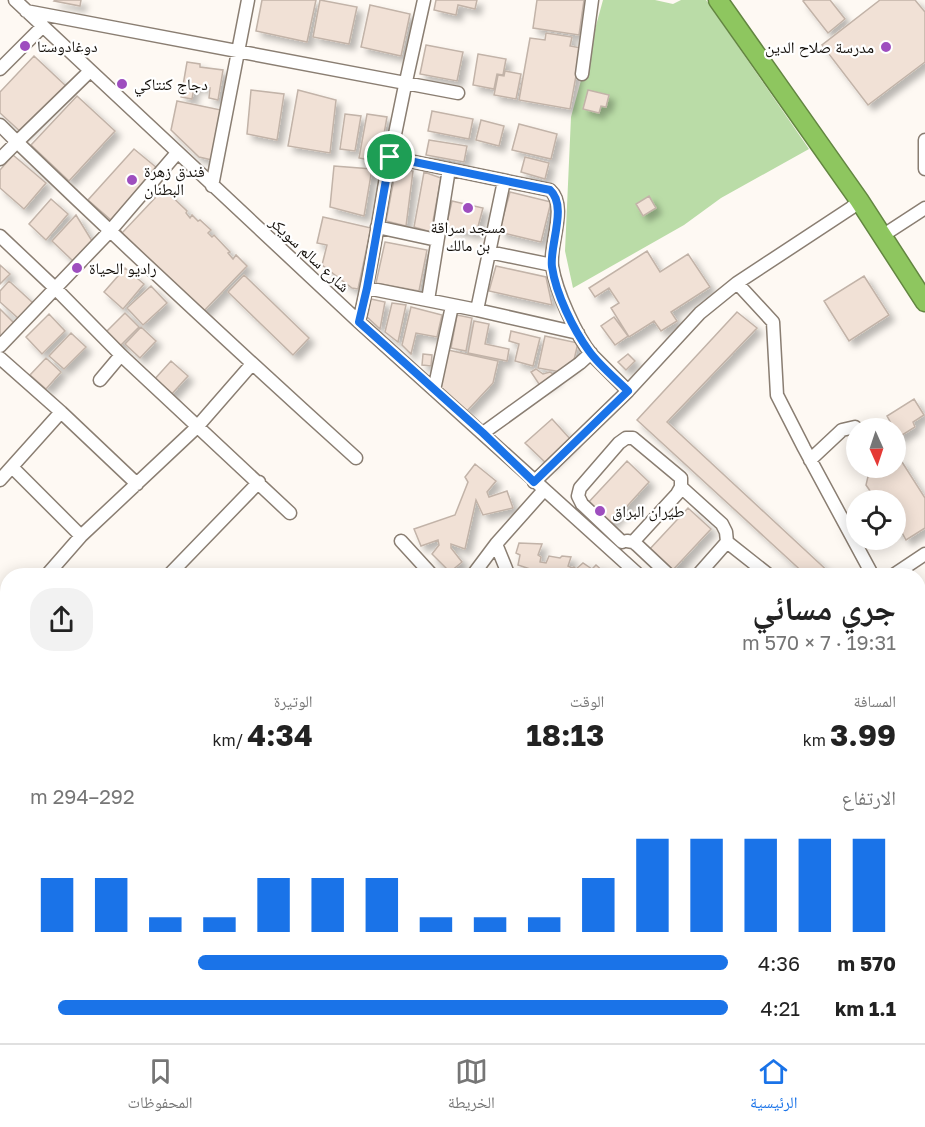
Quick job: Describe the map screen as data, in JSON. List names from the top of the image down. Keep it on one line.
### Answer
{"streets":{"street":["شارع سالم سويكر"]},"places":["دوغادوستا","مدرسة صلاح الدين","دجاج كنتاكي","فندق زهرة البطنان","مسجد سراقة بن مالك","راديو الحياة","طيران البراق"],"north":"bottom","page":{"heading":["جري مسائي","19:31 · 7 × 570 m"],"stats":[["المسافة","3.99 km"],["الوقت","18:13"],["الوتيرة","4:34 /km"]],"chart":["الارتفاع","292–294 m"],"list":[{"name":"570 m","note":"4:36"},{"name":"1.1 km","note":"4:21"}],"tabs":["الرئيسية","الخريطة","المحفوظات"]}}
